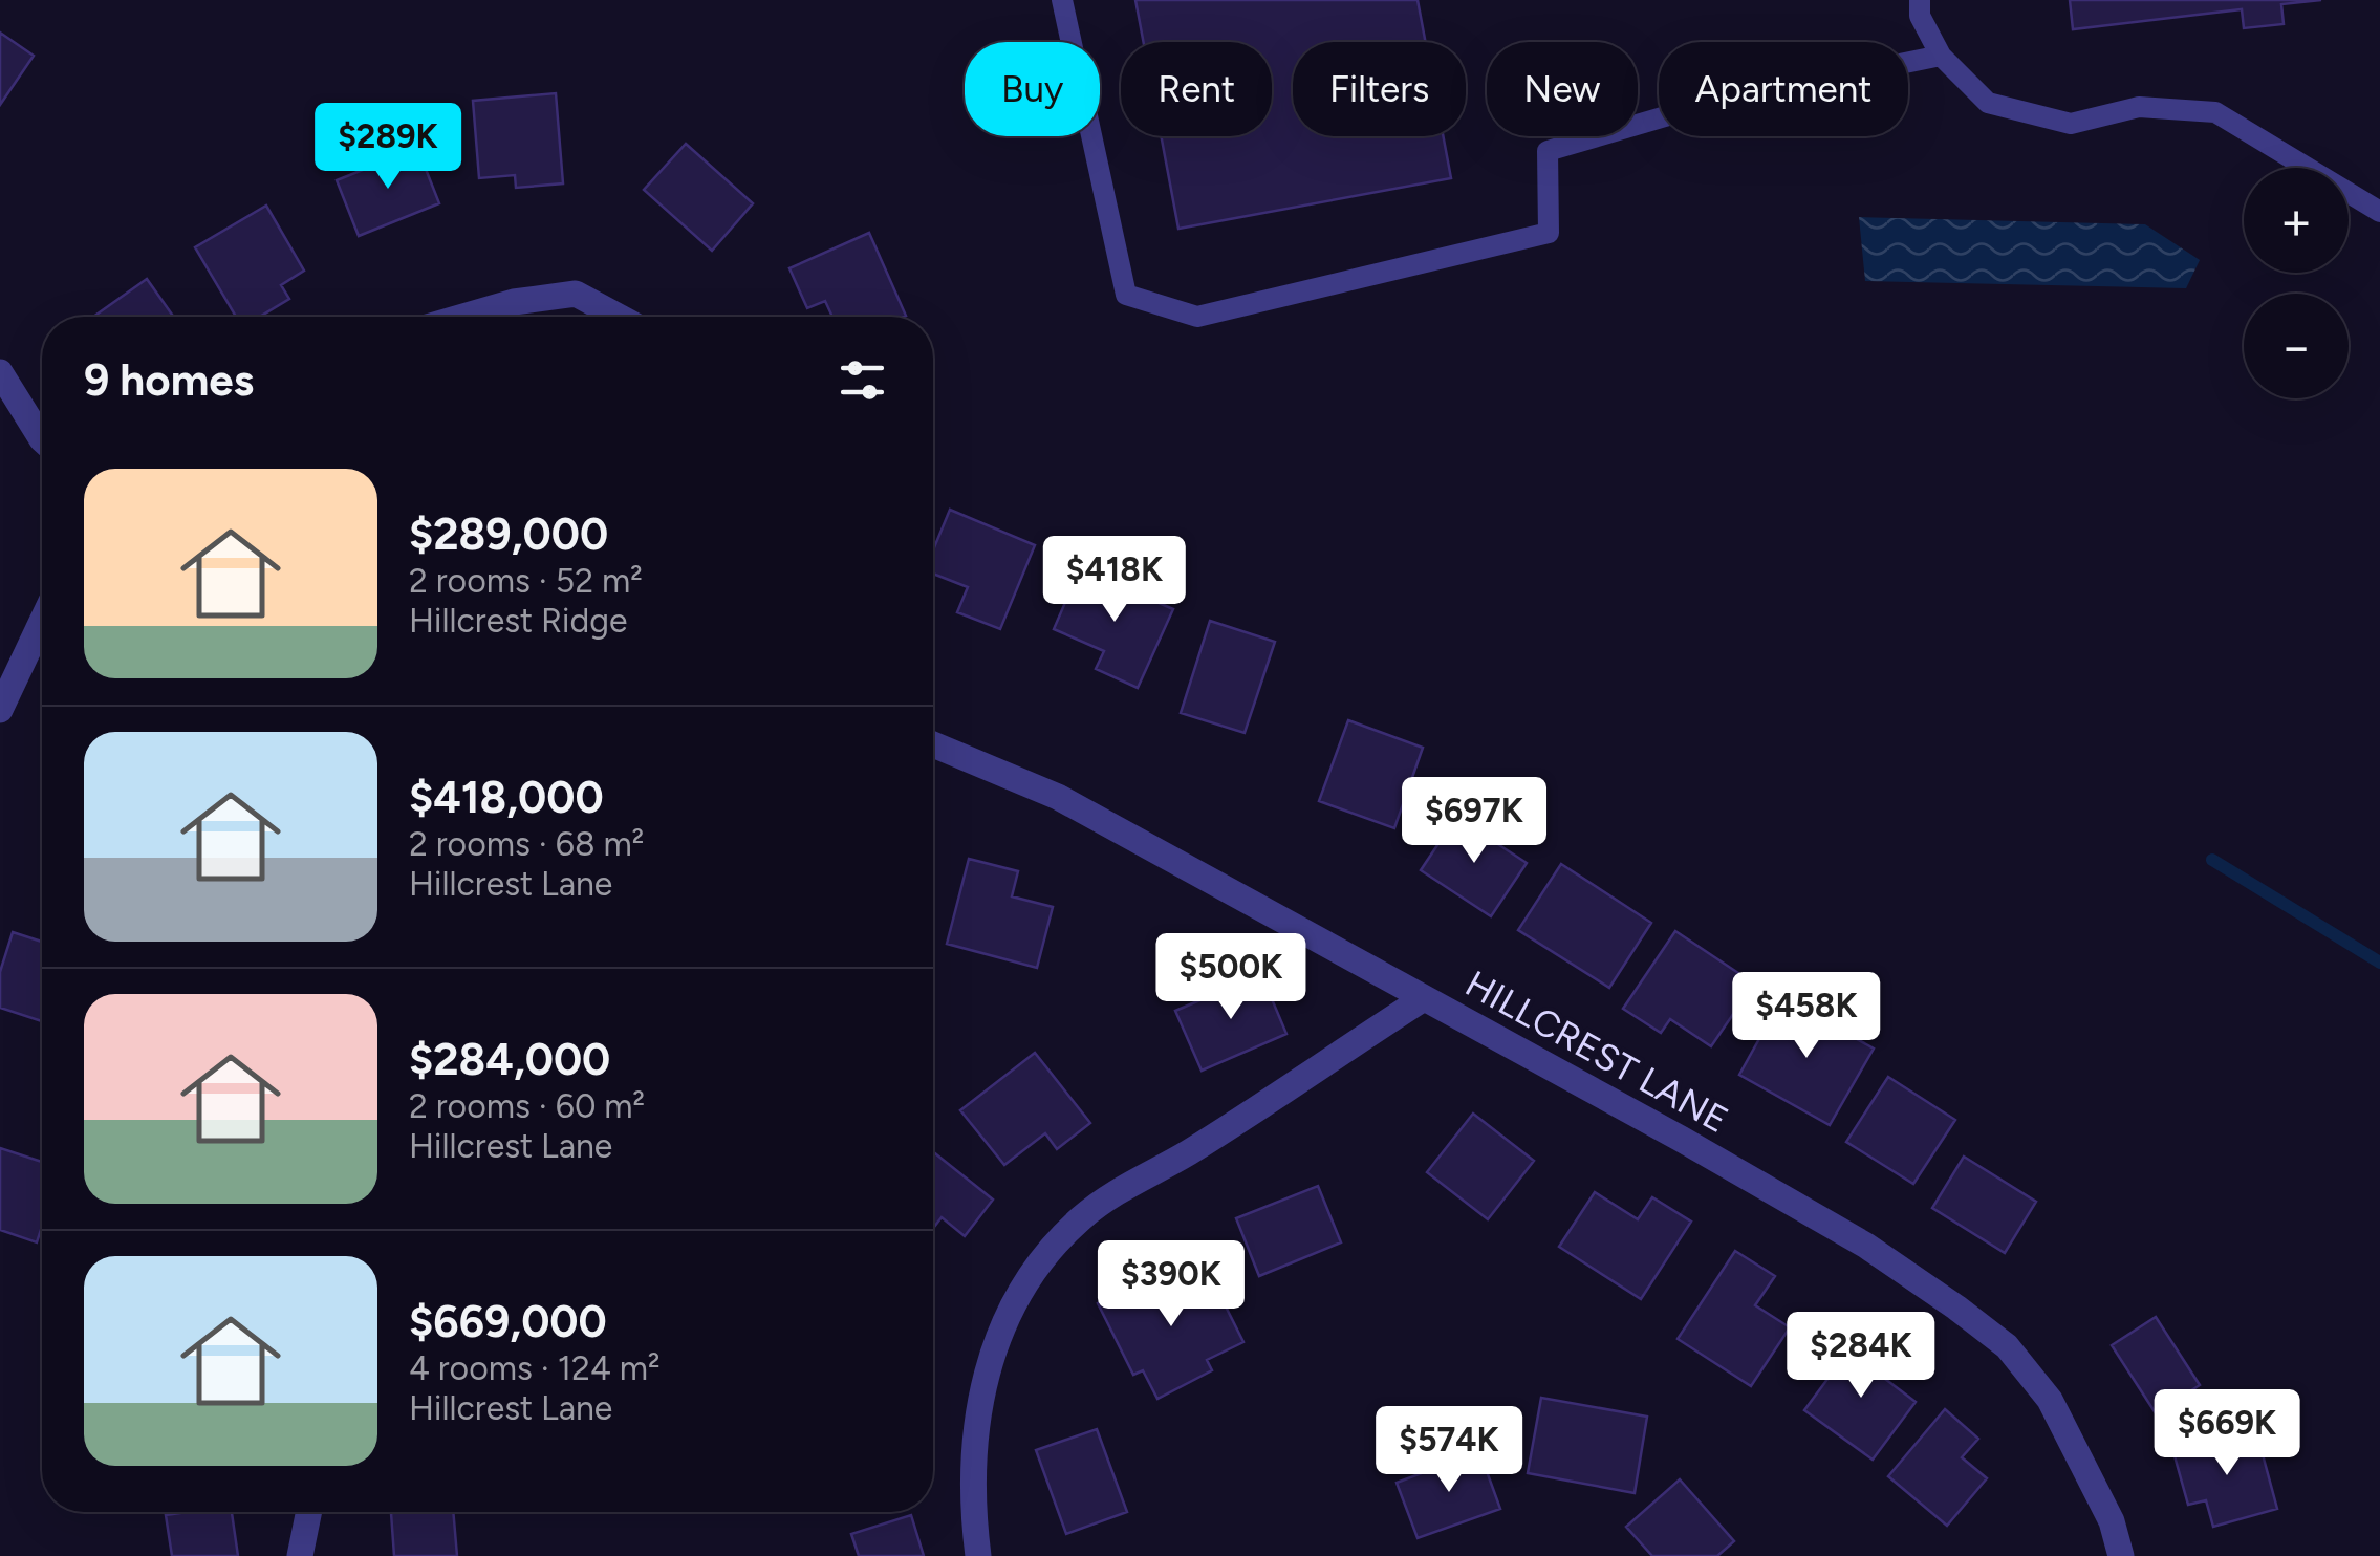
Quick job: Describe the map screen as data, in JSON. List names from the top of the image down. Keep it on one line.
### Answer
{"streets":{"street":["HILLCREST LANE"]},"page":{"chip":["Buy","Rent","Filters","New","Apartment"],"price":["$289K","$418K","$697K","$500K","$458K","$390K","$284K","$669K","$574K"],"map_buttons":["+","−"],"heading":"9 homes","list":[{"name":"$289,000","note":"2 rooms · 52 m² · Hillcrest Ridge"},{"name":"$418,000","note":"2 rooms · 68 m² · Hillcrest Lane"},{"name":"$284,000","note":"2 rooms · 60 m² · Hillcrest Lane"},{"name":"$669,000","note":"4 rooms · 124 m² · Hillcrest Lane"}]}}
